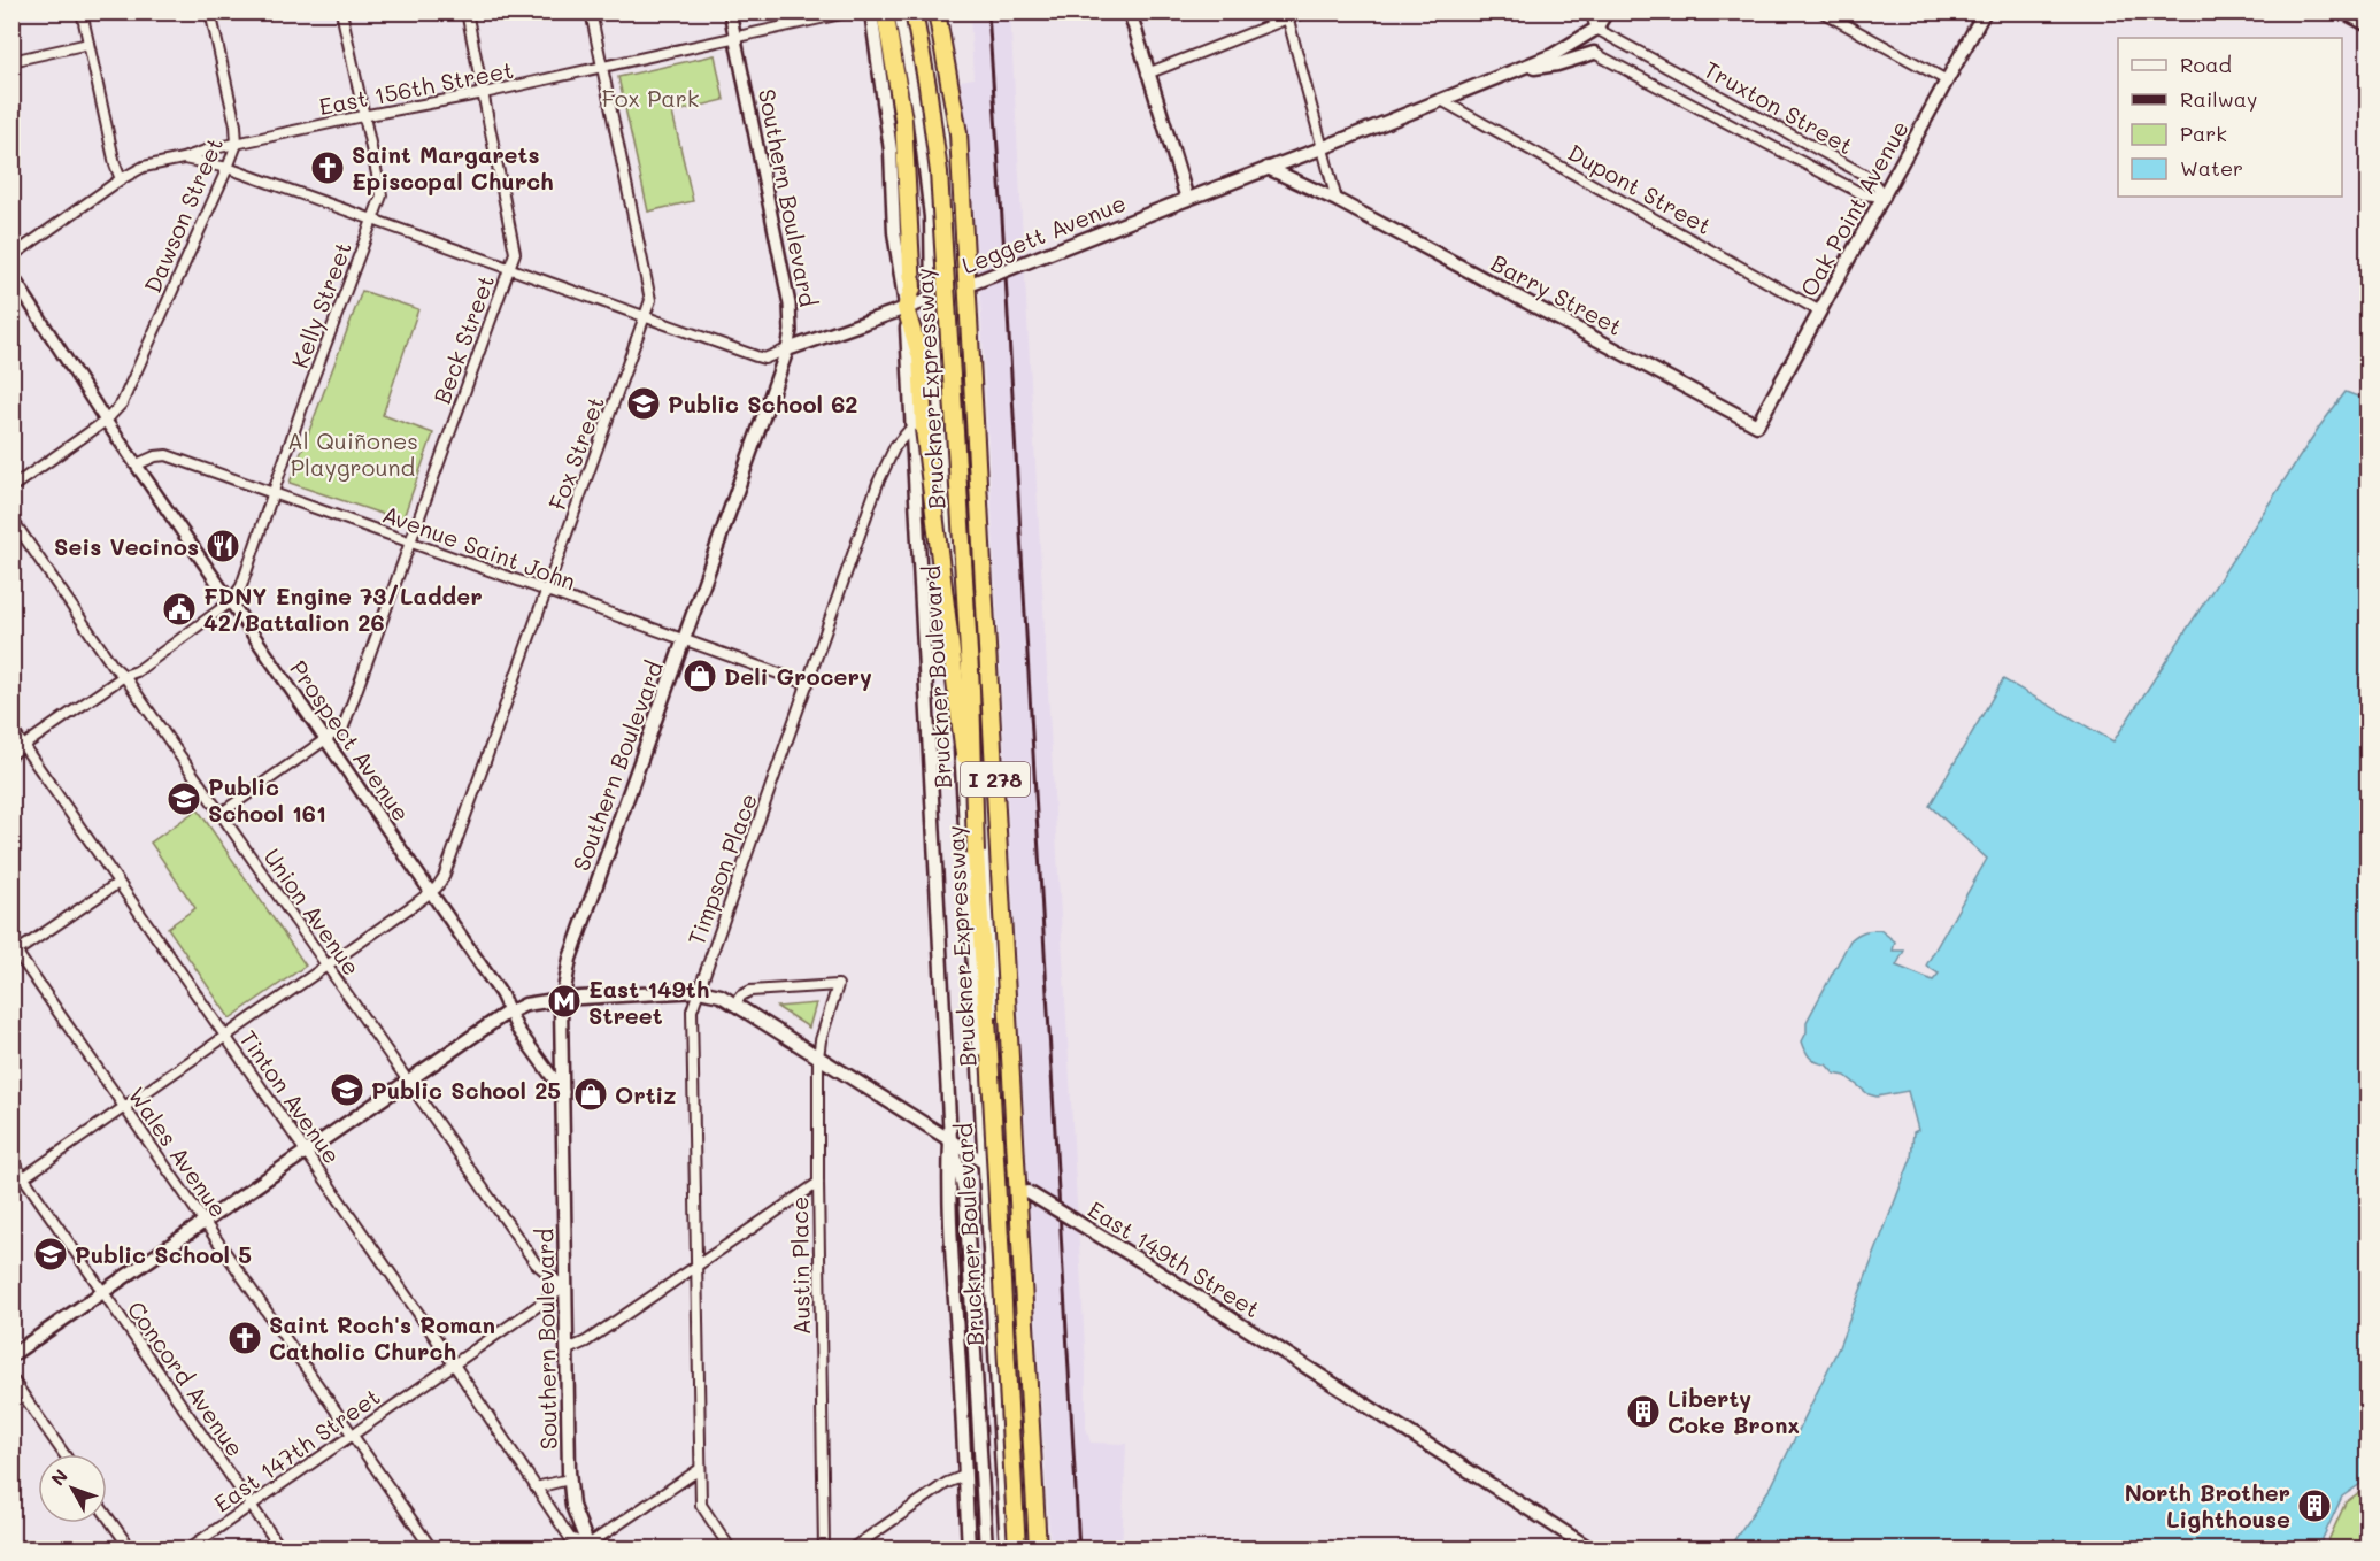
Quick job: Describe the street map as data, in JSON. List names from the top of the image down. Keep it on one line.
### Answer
{"streets":{"highway":["Bruckner Expressway","I 278"],"main road":["Southern Boulevard","Oak Point Avenue","Leggett Avenue","Barry Street","Bruckner Boulevard","East 149th Street"],"street":["East 156th Street","Truxton Street","Dupont Street","Dawson Street","Kelly Street","Beck Street","Fox Street","Avenue Saint John","Prospect Avenue","Timpson Place","Union Avenue","Tinton Avenue","Wales Avenue","Austin Place","Concord Avenue","East 147th Street"]},"crossings":[["East 156th Street","Southern Boulevard"],["East 156th Street","Dawson Street"],["East 156th Street","Leggett Avenue"],["East 156th Street","Kelly Street"],["East 156th Street","Beck Street"],["East 156th Street","Fox Street"],["Truxton Street","Oak Point Avenue"],["Truxton Street","Leggett Avenue"],["Dupont Street","Oak Point Avenue"],["Dupont Street","Leggett Avenue"],["Southern Boulevard","Leggett Avenue"],["Southern Boulevard","Avenue Saint John"],["Southern Boulevard","Prospect Avenue"],["Southern Boulevard","Union Avenue"],["Southern Boulevard","Tinton Avenue"],["Southern Boulevard","East 149th Street"],["Southern Boulevard","East 147th Street"],["Oak Point Avenue","Barry Street"],["Dawson Street","Leggett Avenue"],["Dawson Street","Prospect Avenue"],["Leggett Avenue","Barry Street"],["Leggett Avenue","Kelly Street"],["Leggett Avenue","Beck Street"],["Leggett Avenue","Fox Street"],["Leggett Avenue","Bruckner Boulevard"],["Kelly Street","Avenue Saint John"],["Kelly Street","Prospect Avenue"],["Beck Street","Avenue Saint John"],["Beck Street","Prospect Avenue"],["Beck Street","Union Avenue"],["Fox Street","Avenue Saint John"],["Fox Street","Prospect Avenue"],["Avenue Saint John","Prospect Avenue"],["Avenue Saint John","Timpson Place"],["Bruckner Boulevard","Timpson Place"],["Bruckner Boulevard","East 149th Street"],["Prospect Avenue","East 149th Street"],["Timpson Place","East 149th Street"],["Union Avenue","East 149th Street"],["Union Avenue","East 147th Street"],["Tinton Avenue","East 149th Street"],["Tinton Avenue","East 147th Street"],["Wales Avenue","East 149th Street"],["Wales Avenue","East 147th Street"],["East 149th Street","Austin Place"],["East 149th Street","Concord Avenue"],["Concord Avenue","East 147th Street"]],"parks":["Fox Park","Al Quiñones Playground"],"places":{"church":["Saint Margarets Episcopal Church","Saint Roch's Roman Catholic Church"],"school or university":["Public School 62","Public School 161","Public School 25","Public School 5"],"restaurant":["Seis Vecinos"],"public building":["FDNY Engine 73/Ladder 42/Battalion 26"],"shop":["Deli Grocery","Ortiz"],"metro station":["East 149th Street"],"building":["Liberty Coke Bronx","North Brother Lighthouse"]},"legend":["Road","Railway","Park","Water"],"north":"top left"}
